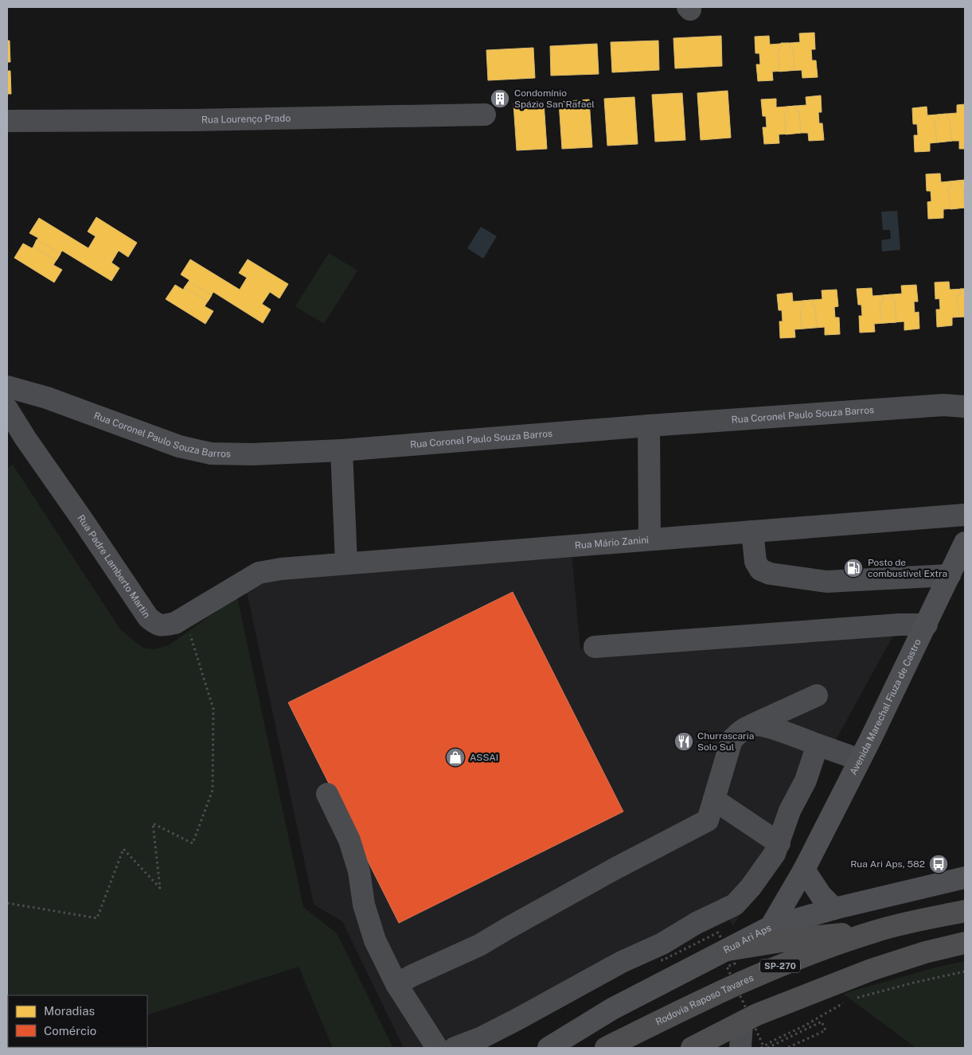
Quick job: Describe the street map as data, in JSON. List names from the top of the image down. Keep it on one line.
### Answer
{"streets":{"highway":["SP-270","Rodovia Raposo Tavares"],"main road":["Avenida Marechal Fiuza de Castro","Rua Ari Aps"],"street":["Rua Lourenço Prado","Rua Coronel Paulo Souza Barros","Rua Mário Zanini","Rua Padre Lamberto Martin"]},"crossings":[["Rua Mário Zanini","Rua Padre Lamberto Martin"],["Avenida Marechal Fiuza de Castro","Rua Ari Aps"]],"places":{"building":["Condomínio Spázio San Rafael"],"fuel station":["Posto de combustível Extra"],"restaurant":["Churrascaria Solo Sul"],"shop":["ASSAI"],"bus stop":["Rua Ari Aps, 582"]},"legend":["Moradias","Comércio"]}
